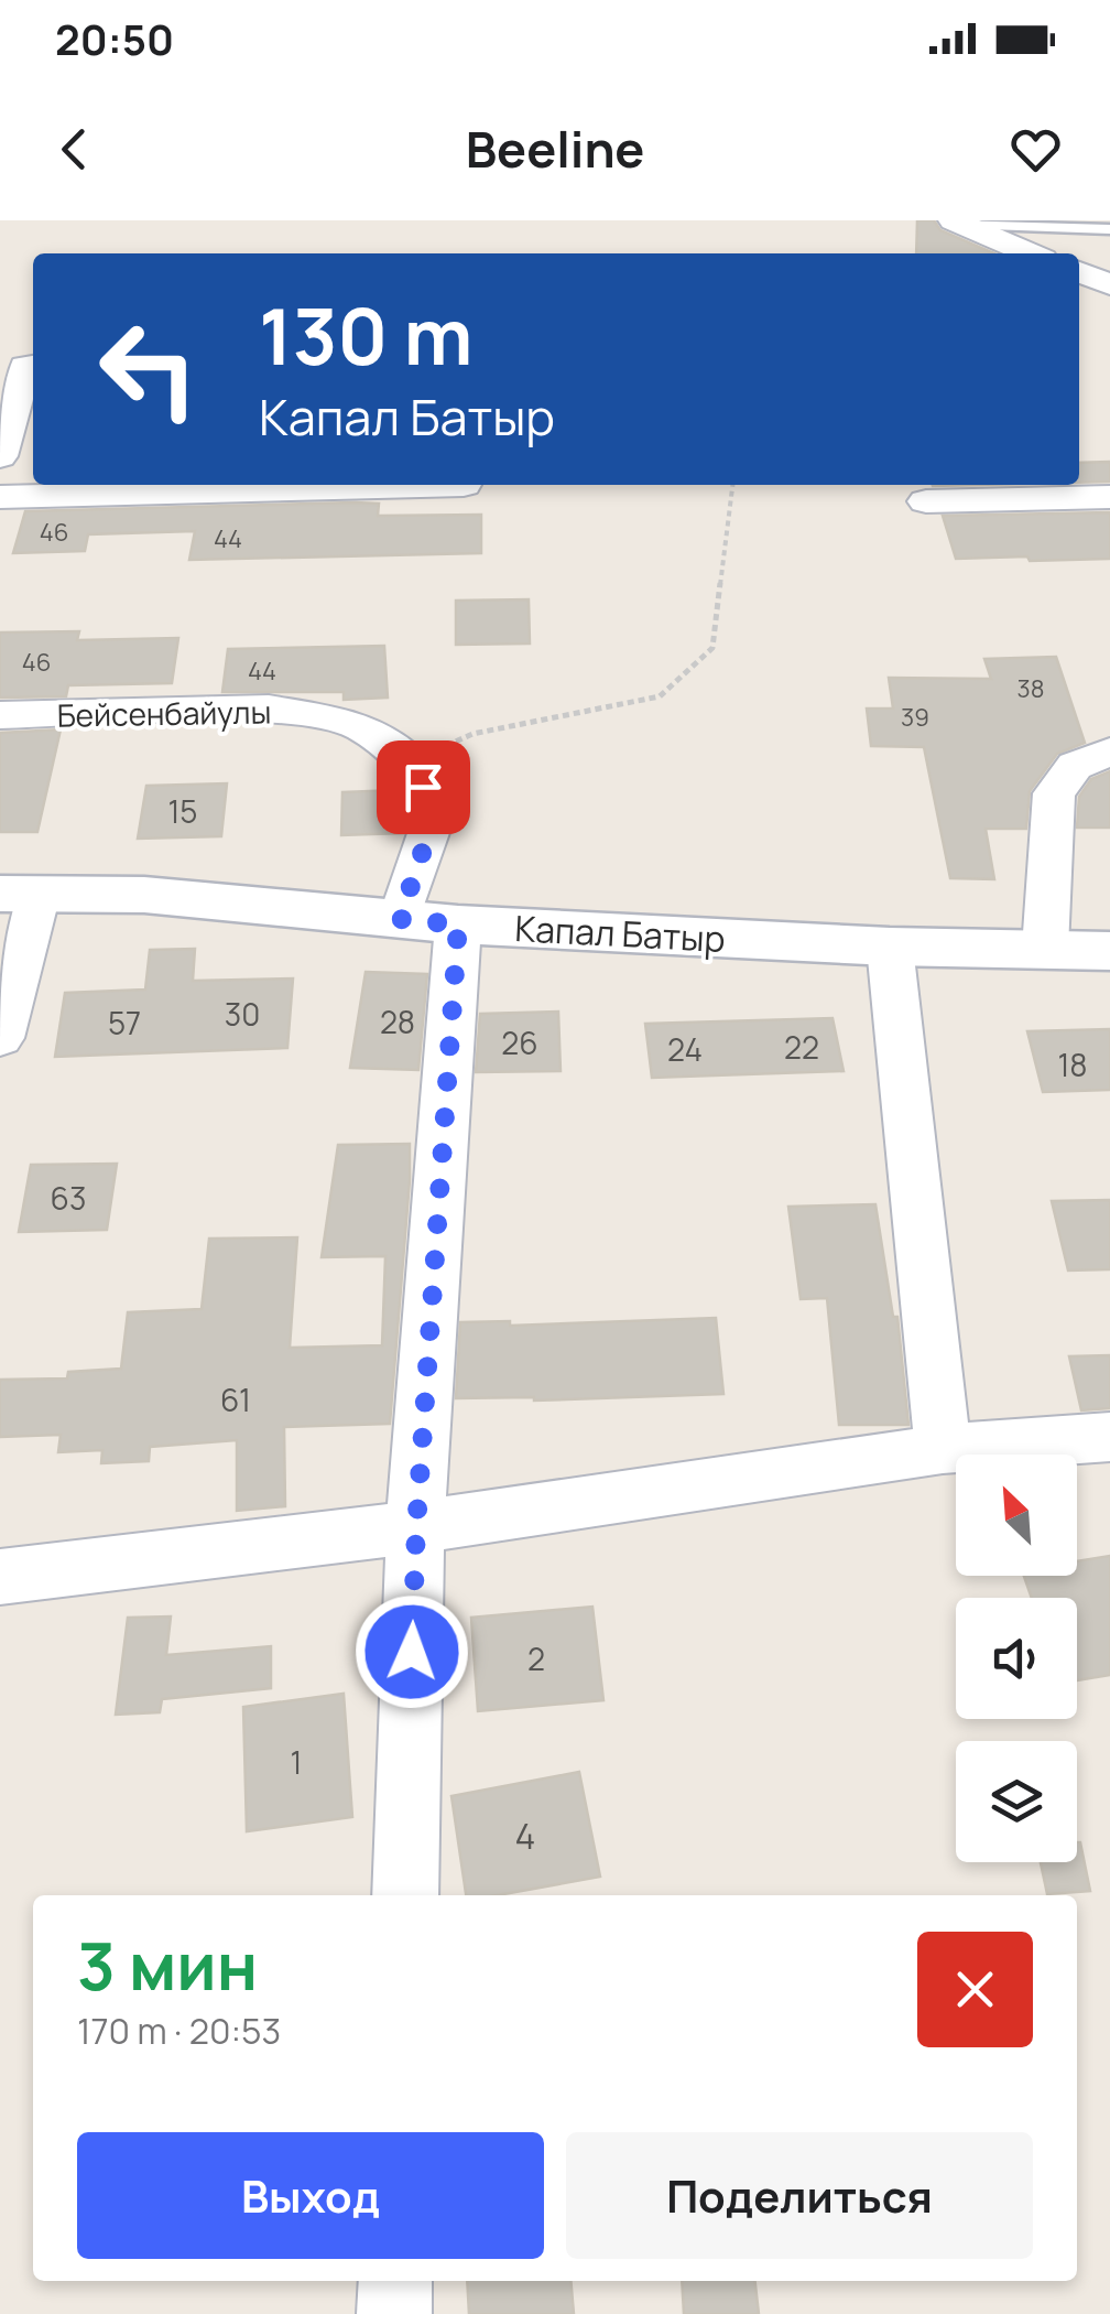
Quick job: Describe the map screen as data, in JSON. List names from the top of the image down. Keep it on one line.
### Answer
{"streets":{"main road":["Капал Батыр"],"street":["Бейсенбайулы"]},"crossings":[["Бейсенбайулы","Капал Батыр"]],"house_numbers":["46","44","46","44","38","39","15","30","28","57","26","22","24","18","63","61","2","1","4"],"north":"top left","page":{"status":"20:50","header":"Beeline","turn":["130 m","Капал Батыр"],"heading":["3 мин","170 m · 20:53"],"buttons":["Выход","Поделиться"]}}
